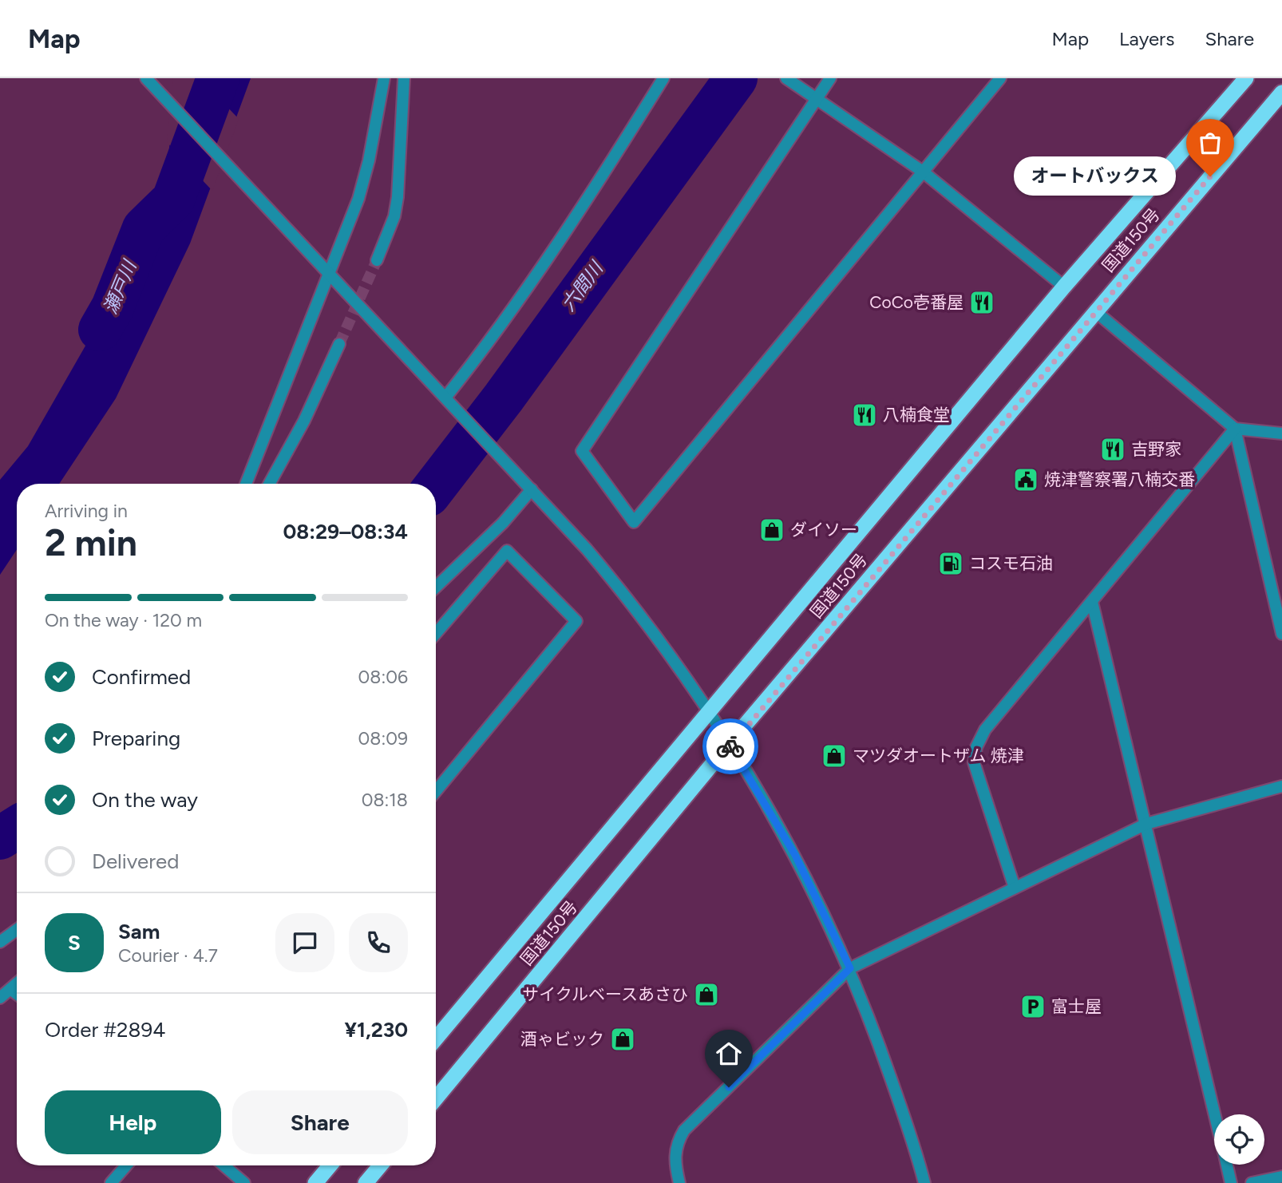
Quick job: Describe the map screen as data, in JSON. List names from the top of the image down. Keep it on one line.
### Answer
{"streets":{"highway":["国道150号"]},"water":["六間川","瀬戸川"],"places":{"other":["オートバックス"],"restaurant":["CoCo壱番屋","八楠食堂","吉野家"],"public building":["焼津警察署八楠交番"],"shop":["ダイソー","マツダオートザム 焼津","サイクルベースあさひ","酒ゃビック"],"fuel station":["コスモ石油"],"parking":["富士屋"]},"page":{"header":"Map","nav":["Map","Layers","Share"],"bubble":"オートバックス","heading":["2 min","Arriving in","08:29–08:34"],"panel":["Sam","Courier · 4.7","Order #2894","¥1,230"],"bar":"On the way · 120 m","list":[["Confirmed","08:06"],["Preparing","08:09"],["On the way","08:18"],"Delivered"],"round":"S","buttons":["Help","Share"]}}
